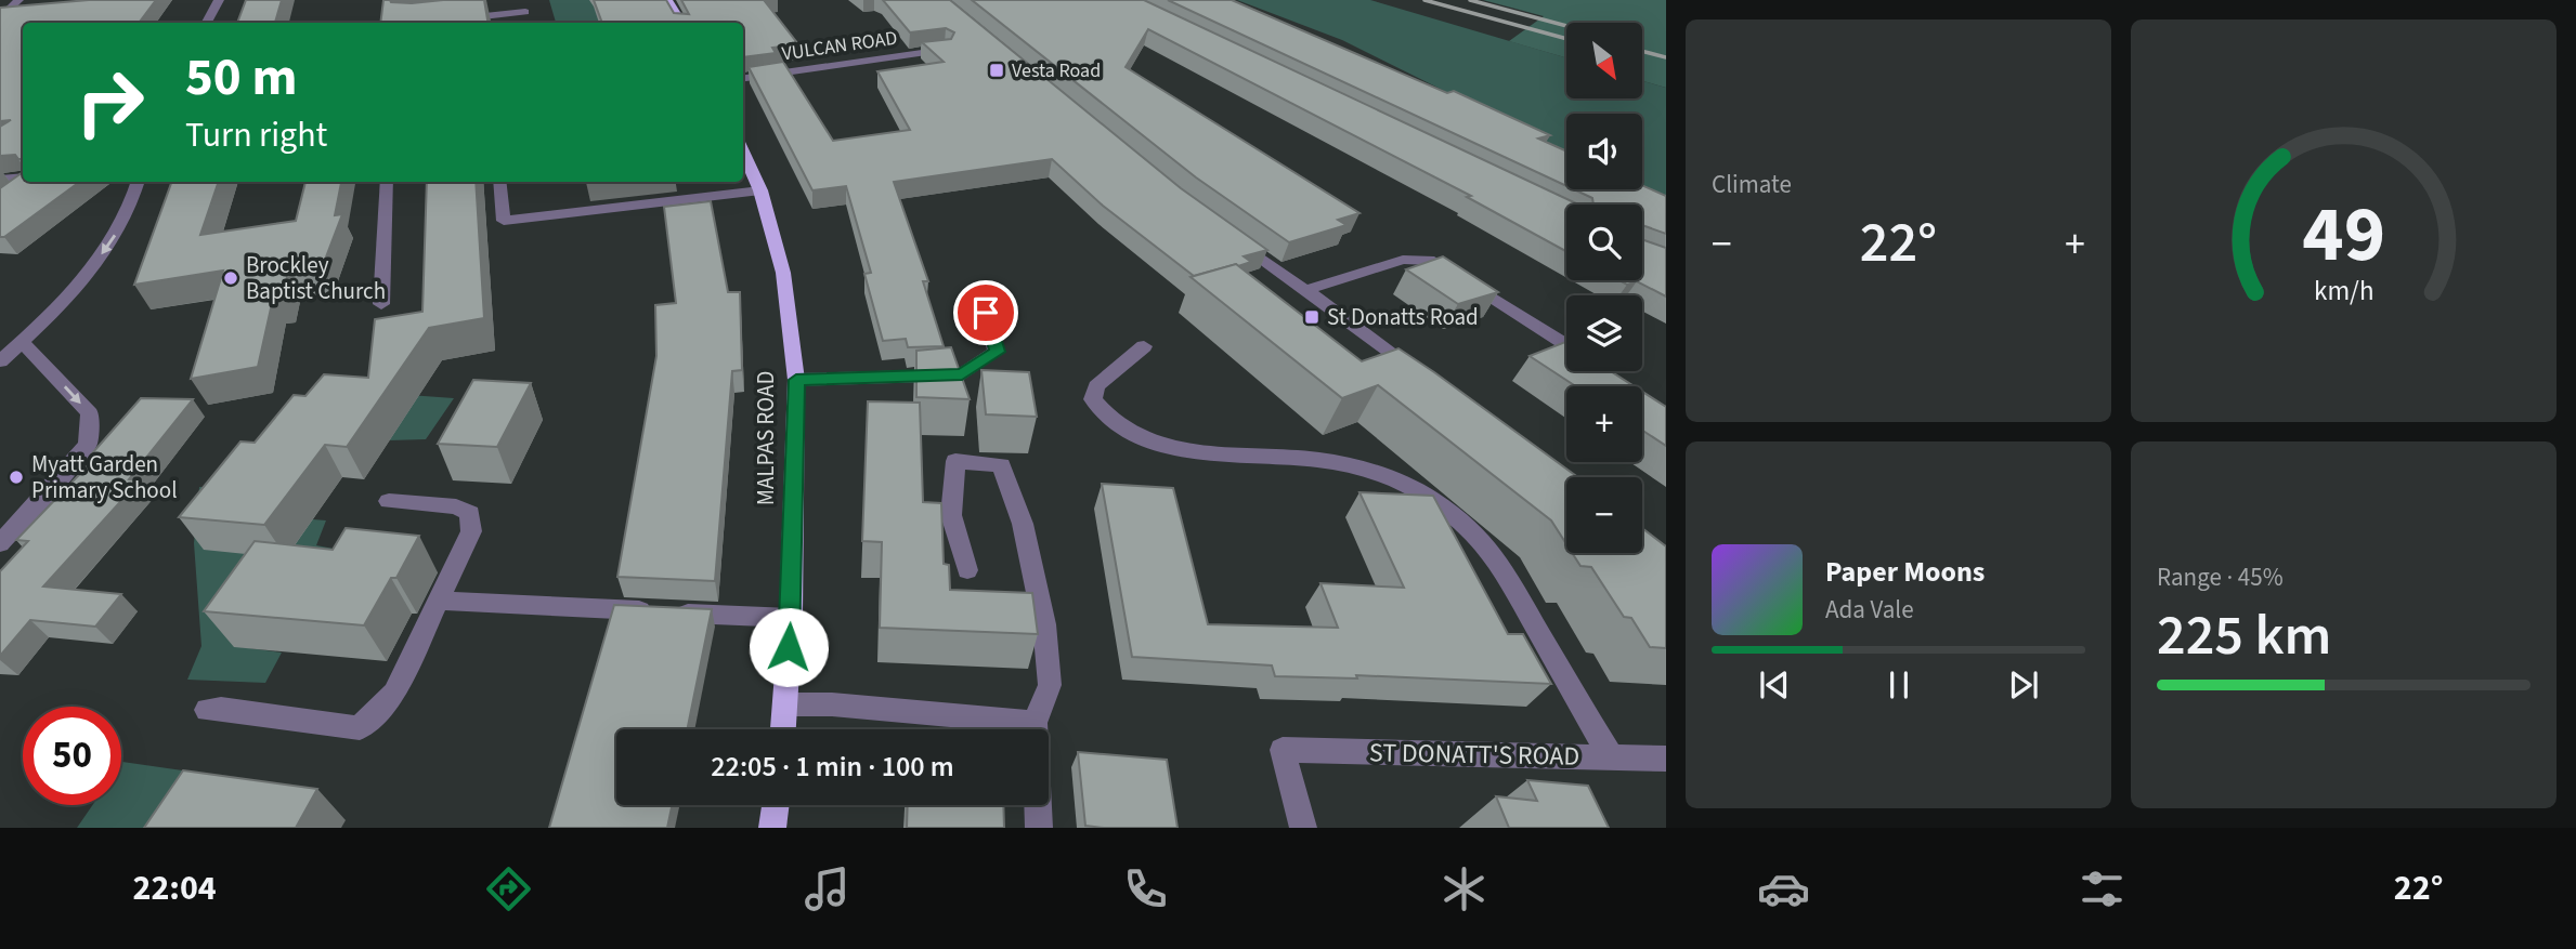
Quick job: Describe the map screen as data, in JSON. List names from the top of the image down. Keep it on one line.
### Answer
{"streets":{"main road":["MALPAS ROAD"],"street":["VULCAN ROAD","ST DONATT'S ROAD"]},"places":{"transit":["Vesta Road","St Donatts Road"],"other":["Brockley Baptist Church","Myatt Garden Primary School"]},"north":"bottom right","page":{"tile":["Climate",["Range · 45%","225 km"]],"map_buttons":["+","−"],"turn":["50 m","Turn right"],"heat":["−","22°","+"],"song":["Paper Moons","Ada Vale"],"limit":"50","trip":"22:05 · 1 min · 100 m","tabs":["22:04","22°"],"gauge":["49","km/h"]}}
